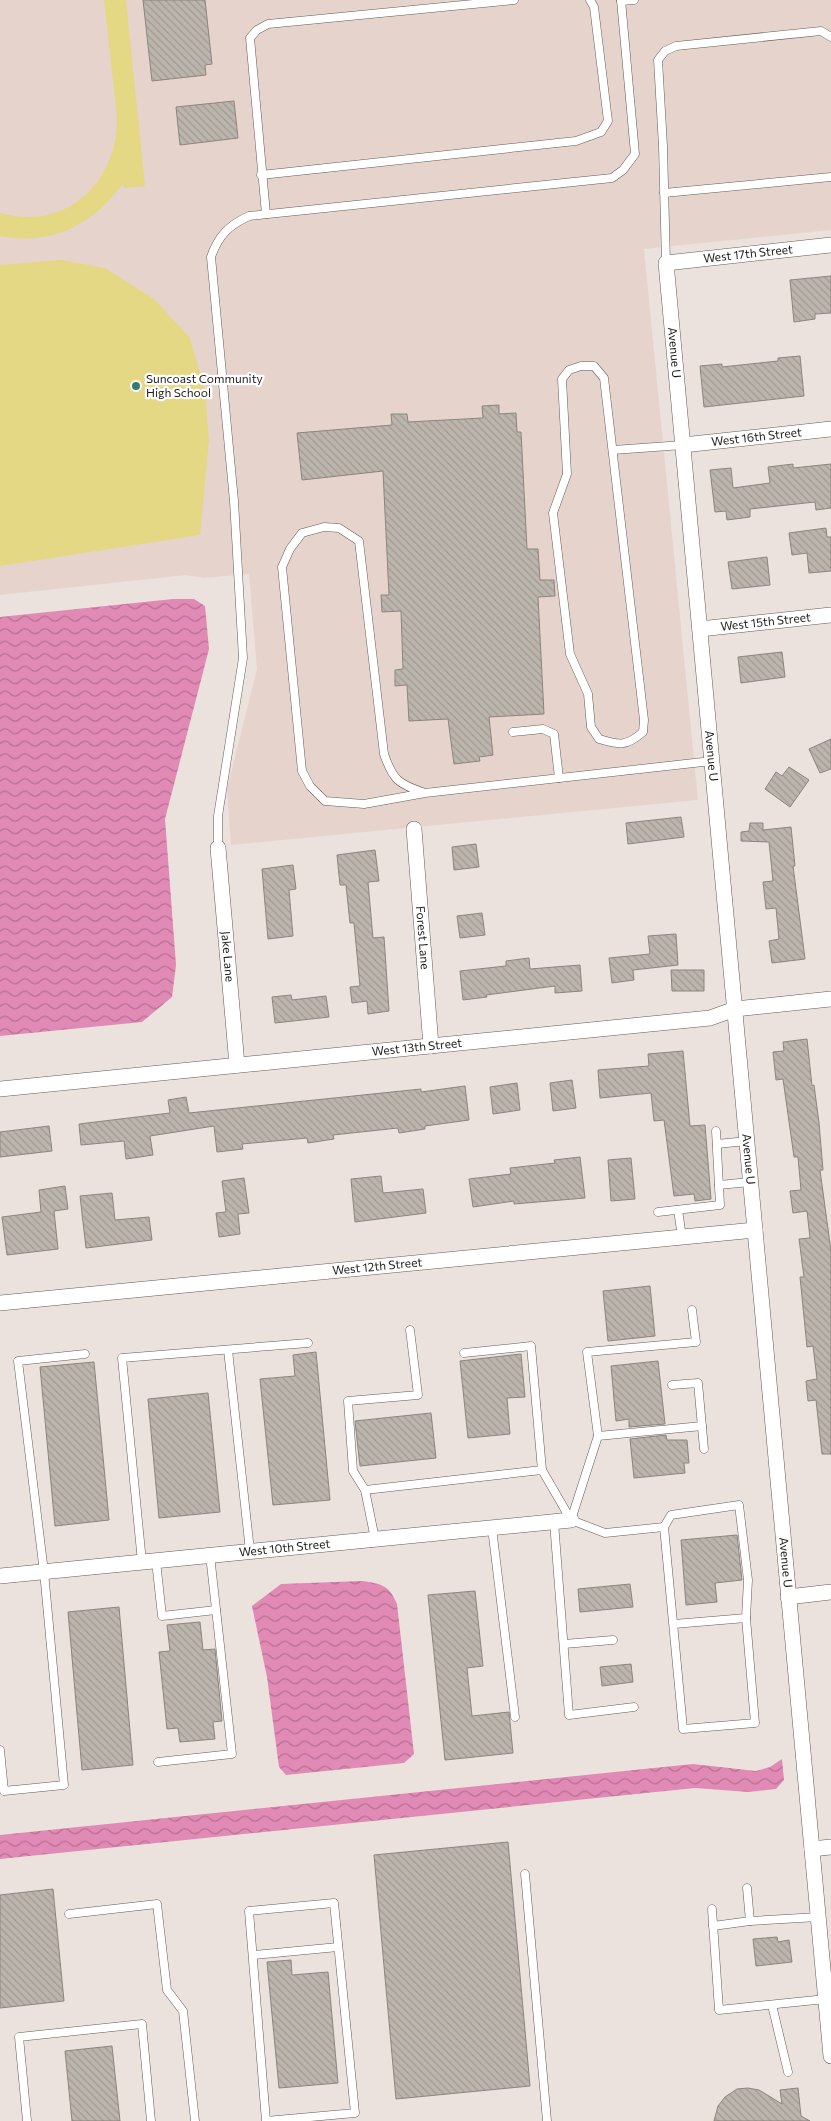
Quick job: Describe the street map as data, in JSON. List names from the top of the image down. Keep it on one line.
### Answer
{"streets":{"street":["West 17th Street","Avenue U","West 16th Street","West 15th Street","Forest Lane","Jake Lane","West 13th Street","West 12th Street","West 10th Street"]},"crossings":[["West 17th Street","Avenue U"],["Avenue U","West 16th Street"],["Avenue U","West 15th Street"],["Avenue U","West 13th Street"],["Avenue U","West 12th Street"],["Forest Lane","West 13th Street"],["Jake Lane","West 13th Street"]],"places":["Suncoast Community High School"]}
